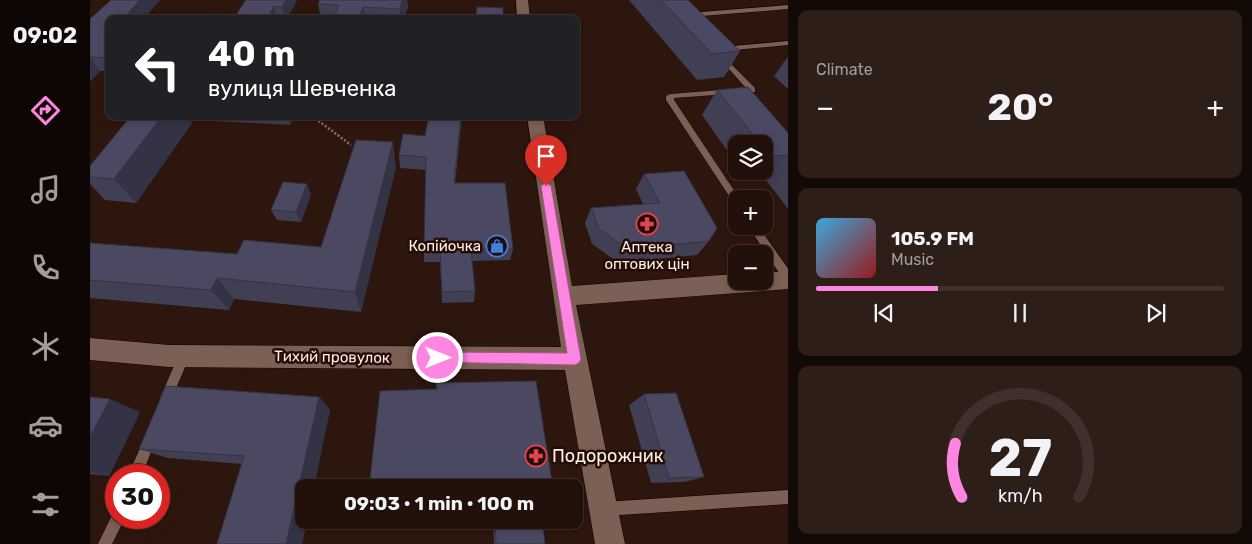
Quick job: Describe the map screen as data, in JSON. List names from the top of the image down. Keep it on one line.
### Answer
{"streets":{"street":["Тихий провулок"]},"places":{"pharmacy":["Аптека оптових цін","Подорожник"],"shop":["Копійочка"]},"page":{"tabs":"09:02","tile":"Climate","turn":["40 m","вулиця Шевченка"],"heat":["−","20°","+"],"map_buttons":["+","−"],"song":["105.9 FM","Music"],"limit":"30","trip":"09:03 · 1 min · 100 m","gauge":["27","km/h"]}}
